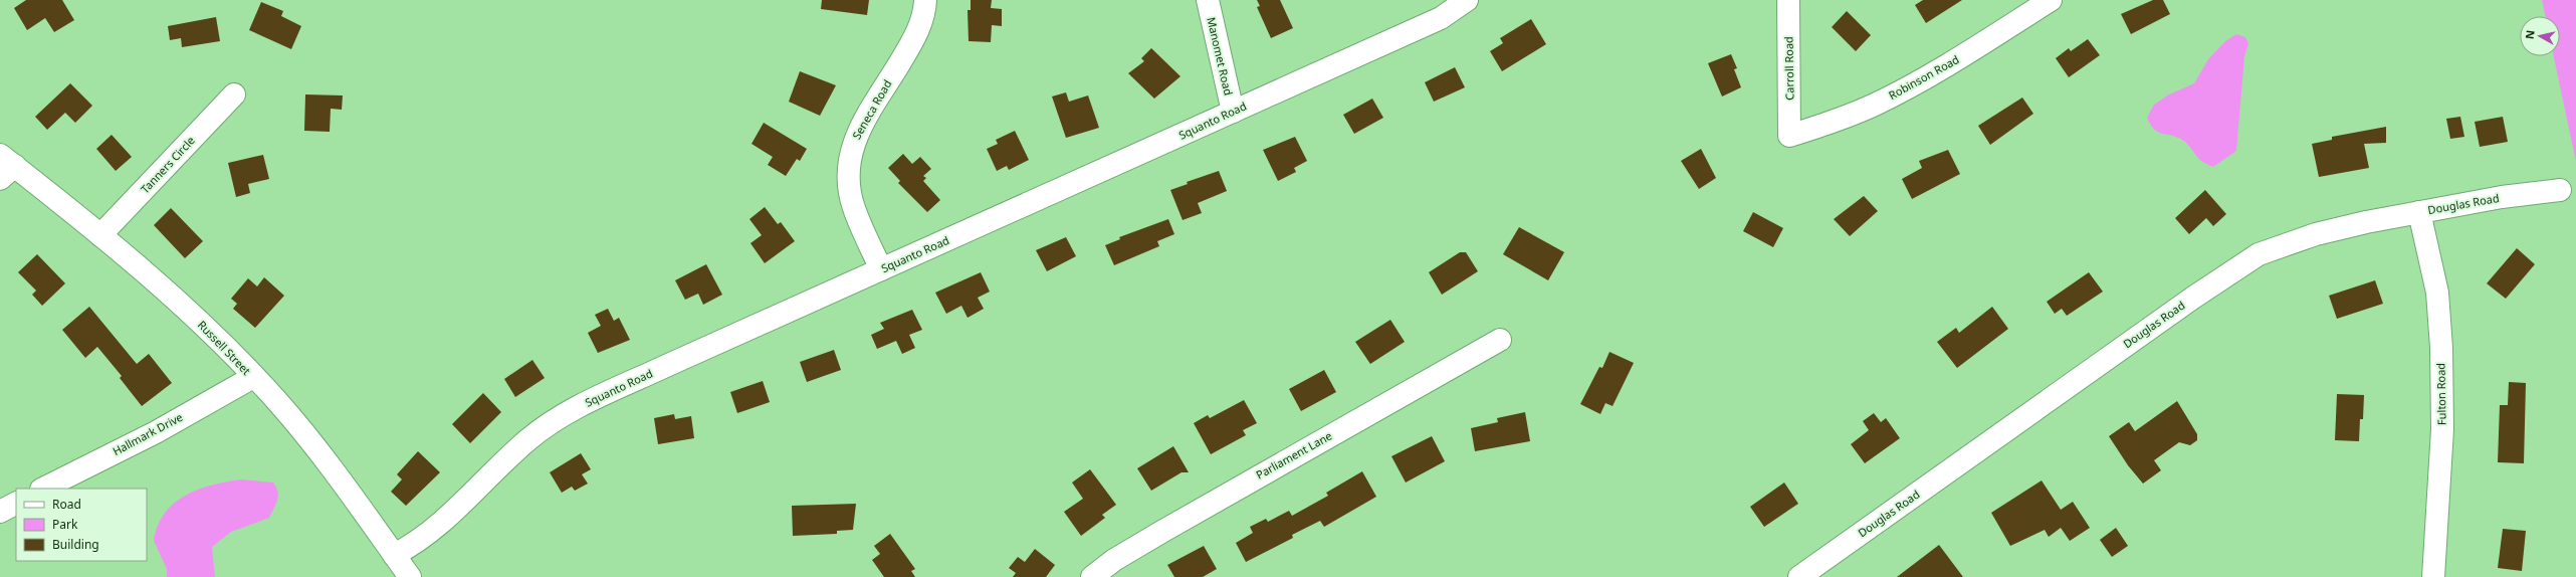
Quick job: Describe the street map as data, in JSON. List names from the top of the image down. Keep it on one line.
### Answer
{"streets":{"street":["Manomet Road","Carroll Road","Robinson Road","Seneca Road","Squanto Road","Tanners Circle","Douglas Road","Russell Street","Fulton Road","Hallmark Drive","Parliament Lane"]},"crossings":[["Manomet Road","Squanto Road"],["Carroll Road","Robinson Road"],["Seneca Road","Squanto Road"],["Squanto Road","Russell Street"],["Tanners Circle","Russell Street"],["Douglas Road","Fulton Road"],["Russell Street","Hallmark Drive"]],"legend":["Road","Park","Building"],"north":"left"}
